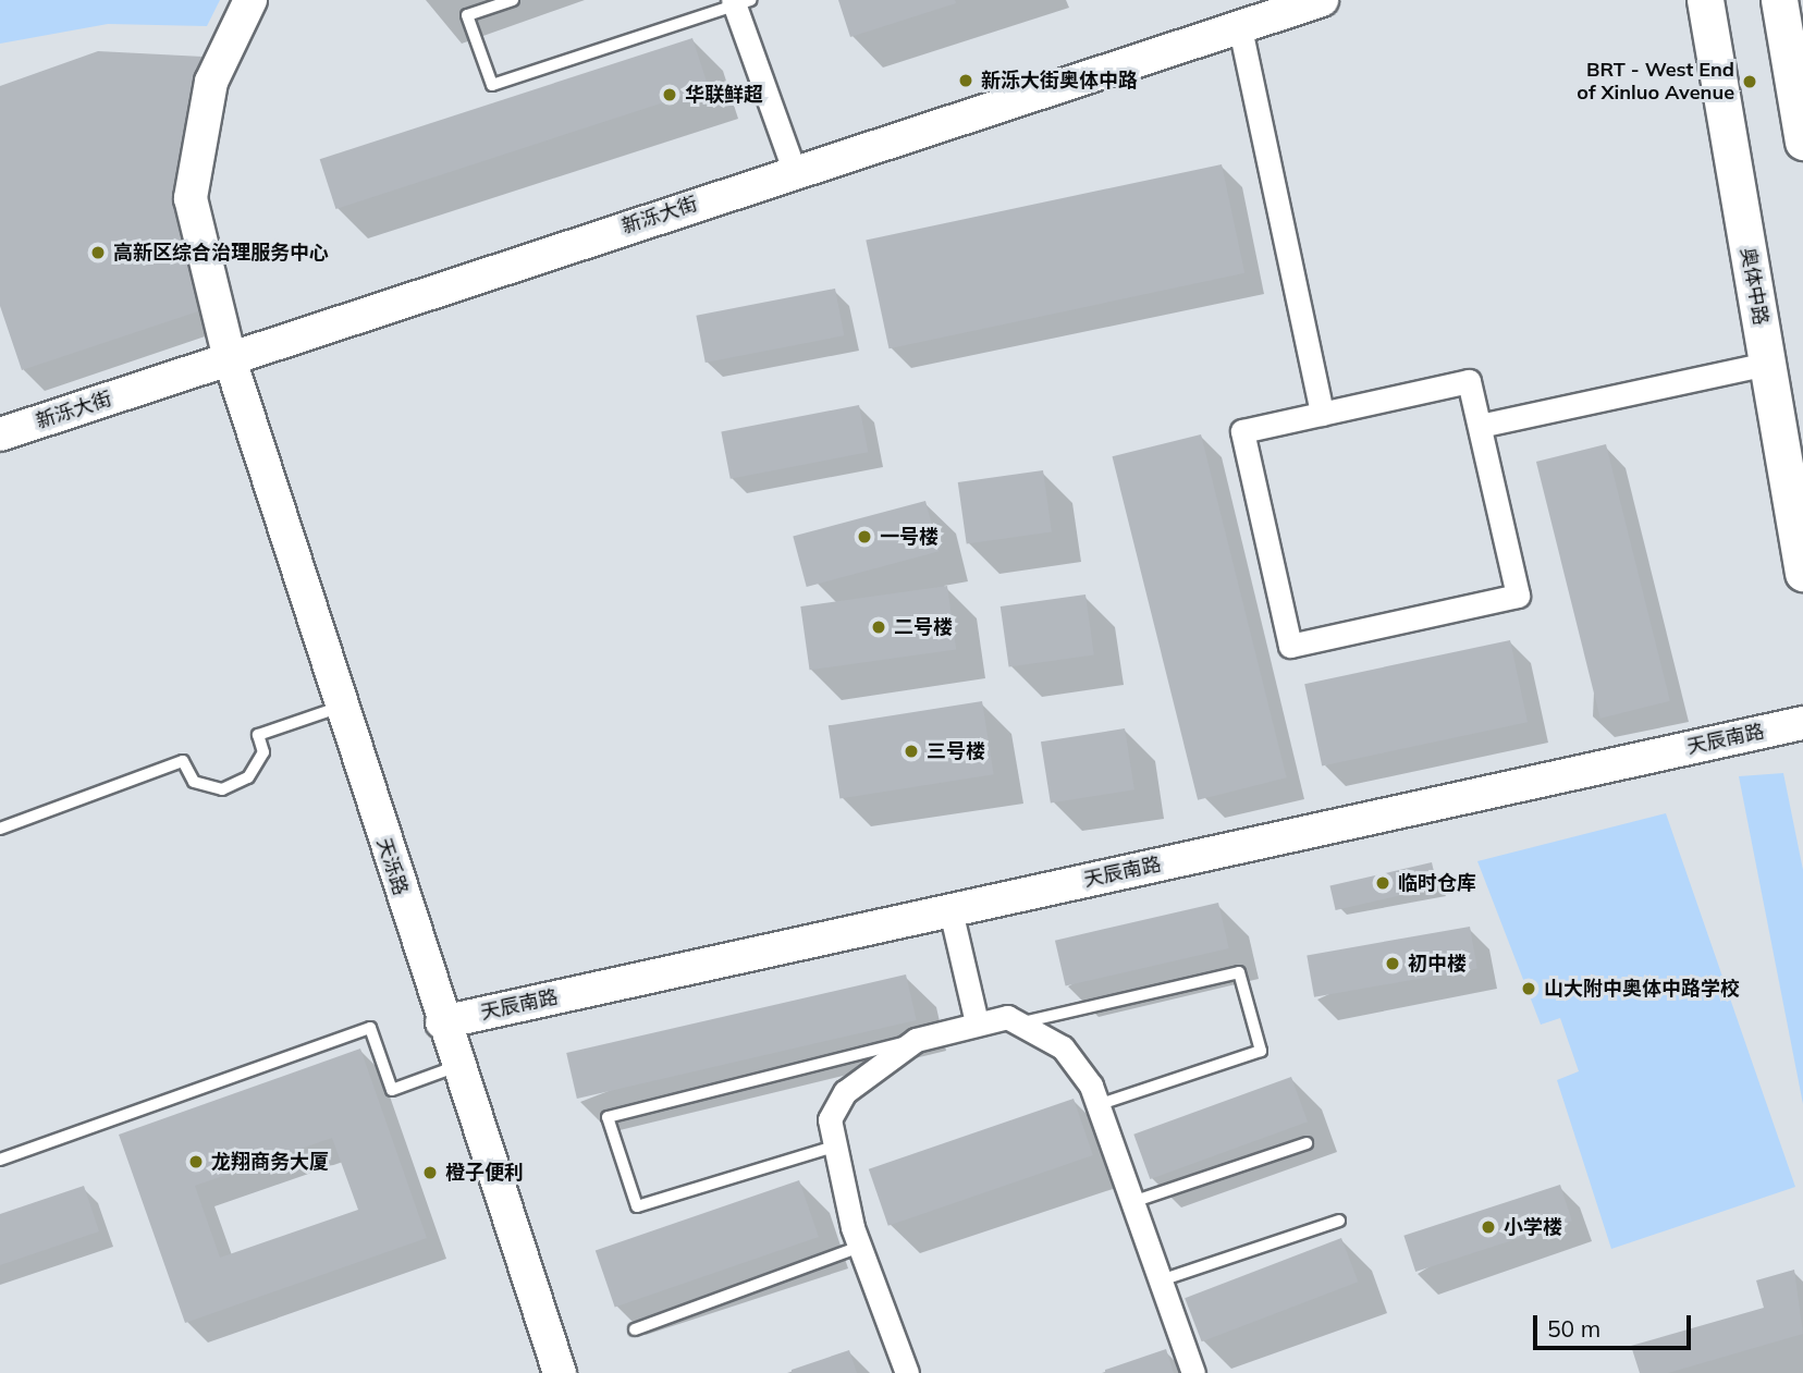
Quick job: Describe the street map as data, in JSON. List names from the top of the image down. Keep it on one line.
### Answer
{"streets":{"main road":["奥体中路"],"street":["新泺大街","天辰南路","天泺路"]},"crossings":[["新泺大街","天泺路"],["天辰南路","天泺路"]],"places":["新泺大街奥体中路","BRT - West End of Xinluo Avenue","华联鲜超","高新区综合治理服务中心","一号楼","二号楼","三号楼","临时仓库","初中楼","山大附中奥体中路学校","龙翔商务大厦","橙子便利","小学楼"],"scale_bar":"50 m"}
